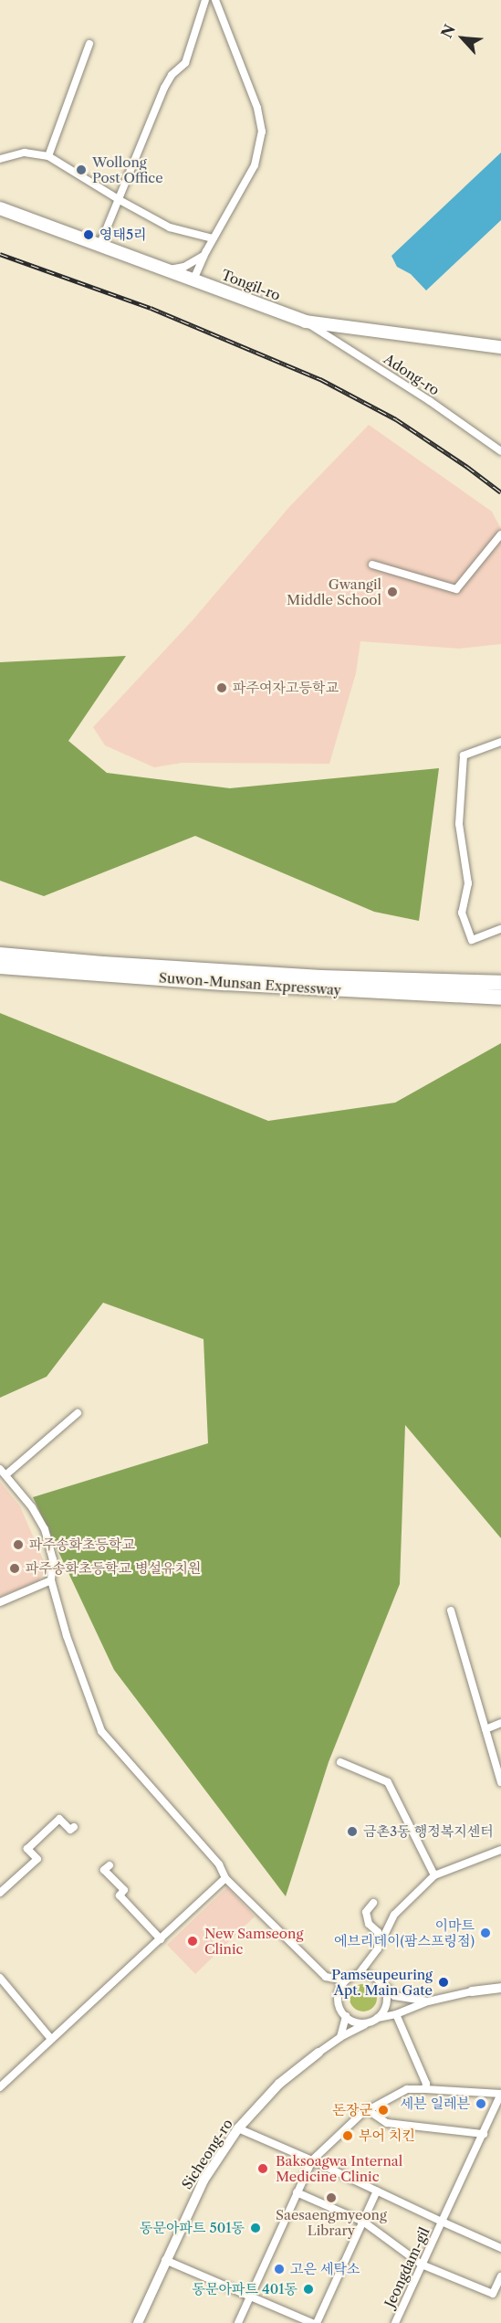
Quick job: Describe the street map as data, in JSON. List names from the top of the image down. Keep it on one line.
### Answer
{"streets":{"highway":["Suwon-Munsan Expressway"],"main road":["Tongil-ro"],"street":["Adong-ro","Sicheong-ro","Jeongdam-gil"]},"crossings":[["Tongil-ro","Adong-ro"],["Sicheong-ro","Jeongdam-gil"]],"places":["Wollong Post Office","영태5리","Gwangil Middle School","파주여자고등학교","파주송화초등학교","파주송화초등학교 병설유치원","금촌3동 행정복지센터","이마트 에브리데이(팜스프링점)","New Samseong Clinic","Pamseupeuring Apt. Main Gate","세븐 일레븐","돈장군","부어 치킨","Baksoagwa Internal Medicine Clinic","Saesaengmyeong Library","동문아파트 501동","고은 세탁소","동문아파트 401동"],"north":"top left"}
